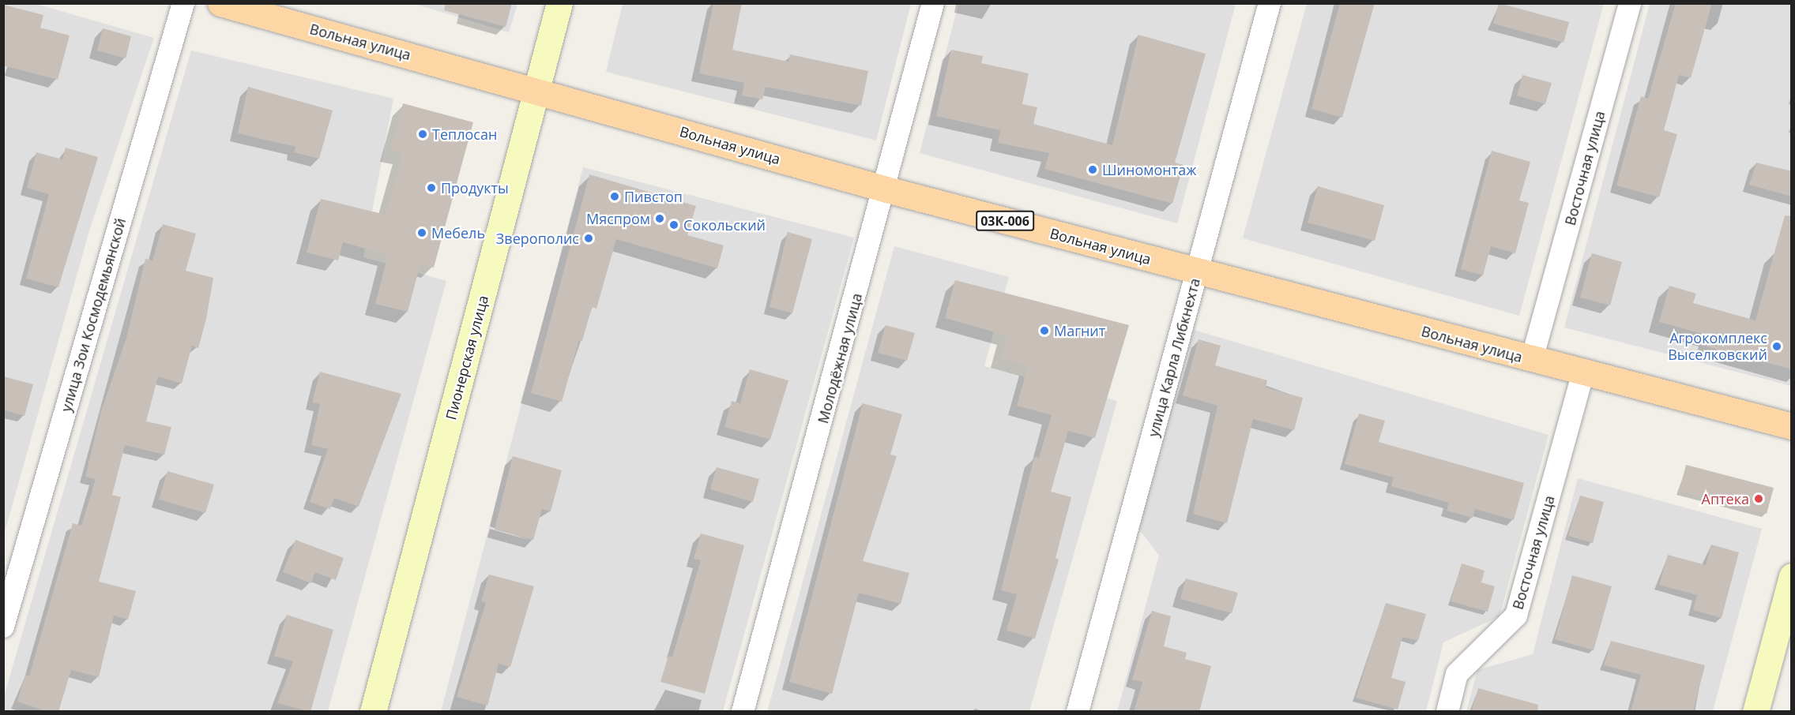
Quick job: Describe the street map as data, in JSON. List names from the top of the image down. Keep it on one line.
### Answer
{"streets":{"main road":["Вольная улица","03К-006"],"street":["Восточная улица","улица Зои Космодемьянской","Пионерская улица","улица Карла Либкнехта","Молодёжная улица"]},"crossings":[["Вольная улица","Восточная улица"],["Вольная улица","Пионерская улица"],["Вольная улица","улица Карла Либкнехта"],["Вольная улица","Молодёжная улица"]],"places":["Теплосан","Шиномонтаж","Продукты","Пивстоп","Мяспром","Сокольский","Мебель","Зверополис","Магнит","Агрокомплекс Выселковский","Аптека"]}
